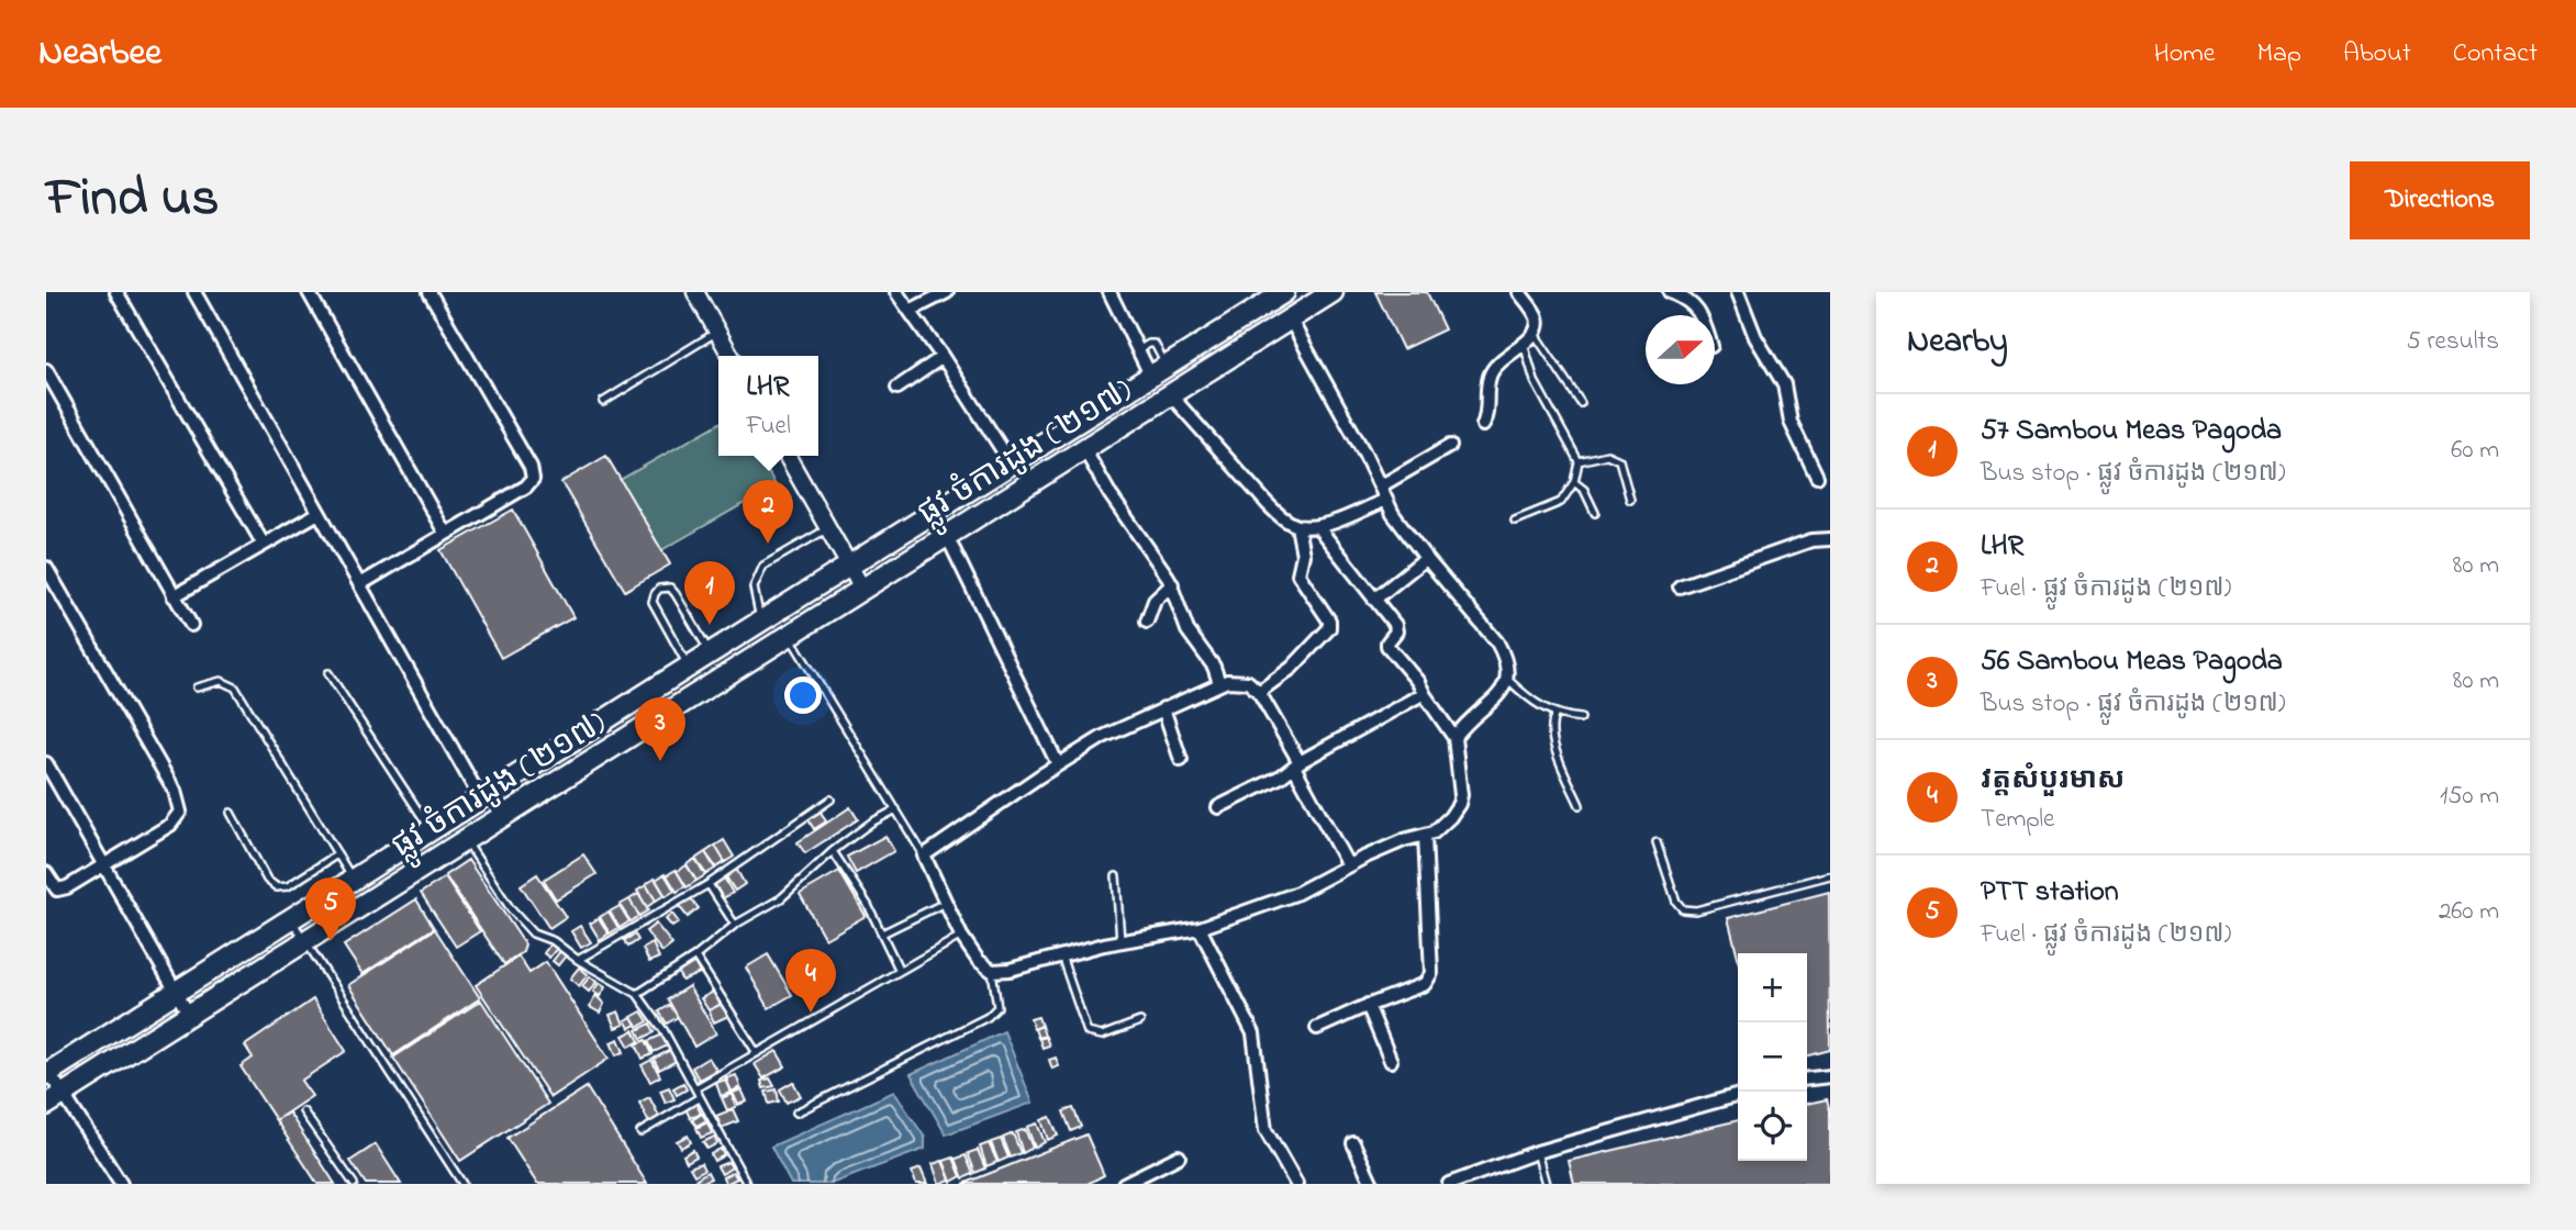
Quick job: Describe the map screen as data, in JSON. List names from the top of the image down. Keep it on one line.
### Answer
{"streets":{"main road":["ផ្លូវ ចំការដូង (២១៧)"]},"north":"right","page":{"header":"Nearbee","nav":["Home","Map","About","Contact"],"title":"Find us","buttons":"Directions","heading":["Nearby","5 results"],"popup":["LHR","Fuel"],"list":[{"mark":"1","name":"57 Sambou Meas Pagoda","note":"Bus stop · ផ្លូវ ចំការដូង (២១៧)","value":"60 m"},{"mark":"2","name":"LHR","note":"Fuel · ផ្លូវ ចំការដូង (២១៧)","value":"80 m"},{"mark":"3","name":"56 Sambou Meas Pagoda","note":"Bus stop · ផ្លូវ ចំការដូង (២១៧)","value":"80 m"},{"mark":"4","name":"វត្តសំបួរមាស","note":"Temple","value":"150 m"},{"mark":"5","name":"PTT station","note":"Fuel · ផ្លូវ ចំការដូង (២១៧)","value":"260 m"}],"pins":["2","1","3","5","4"],"map_buttons":["+","−"]}}
